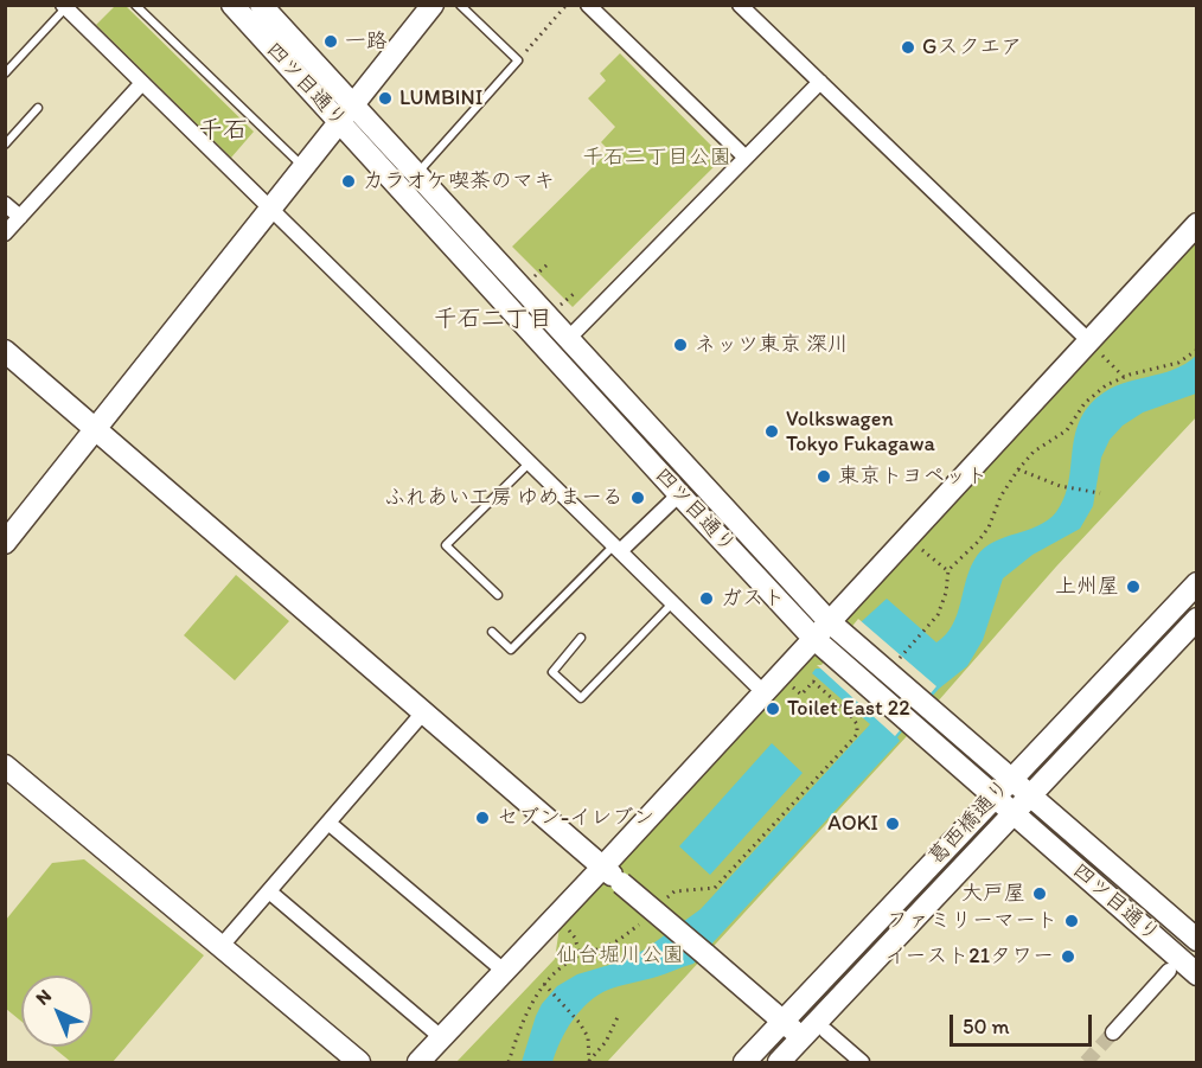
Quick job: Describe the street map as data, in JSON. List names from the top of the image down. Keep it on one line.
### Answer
{"streets":{"main road":["四ツ目通り","葛西橋通り"]},"crossings":[["四ツ目通り","葛西橋通り"]],"districts":["千石","千石二丁目"],"parks":["千石二丁目公園","仙台堀川公園"],"places":["一路","Gスクエア","LUMBINI","カラオケ喫茶のマキ","ネッツ東京 深川","Volkswagen Tokyo Fukagawa","東京トヨペット","ふれあい工房 ゆめまーる","上州屋","ガスト","Toilet East 22","セブン-イレブン","AOKI","大戸屋","ファミリーマート","イースト21タワー"],"scale_bar":"50 m","north":"top left"}
